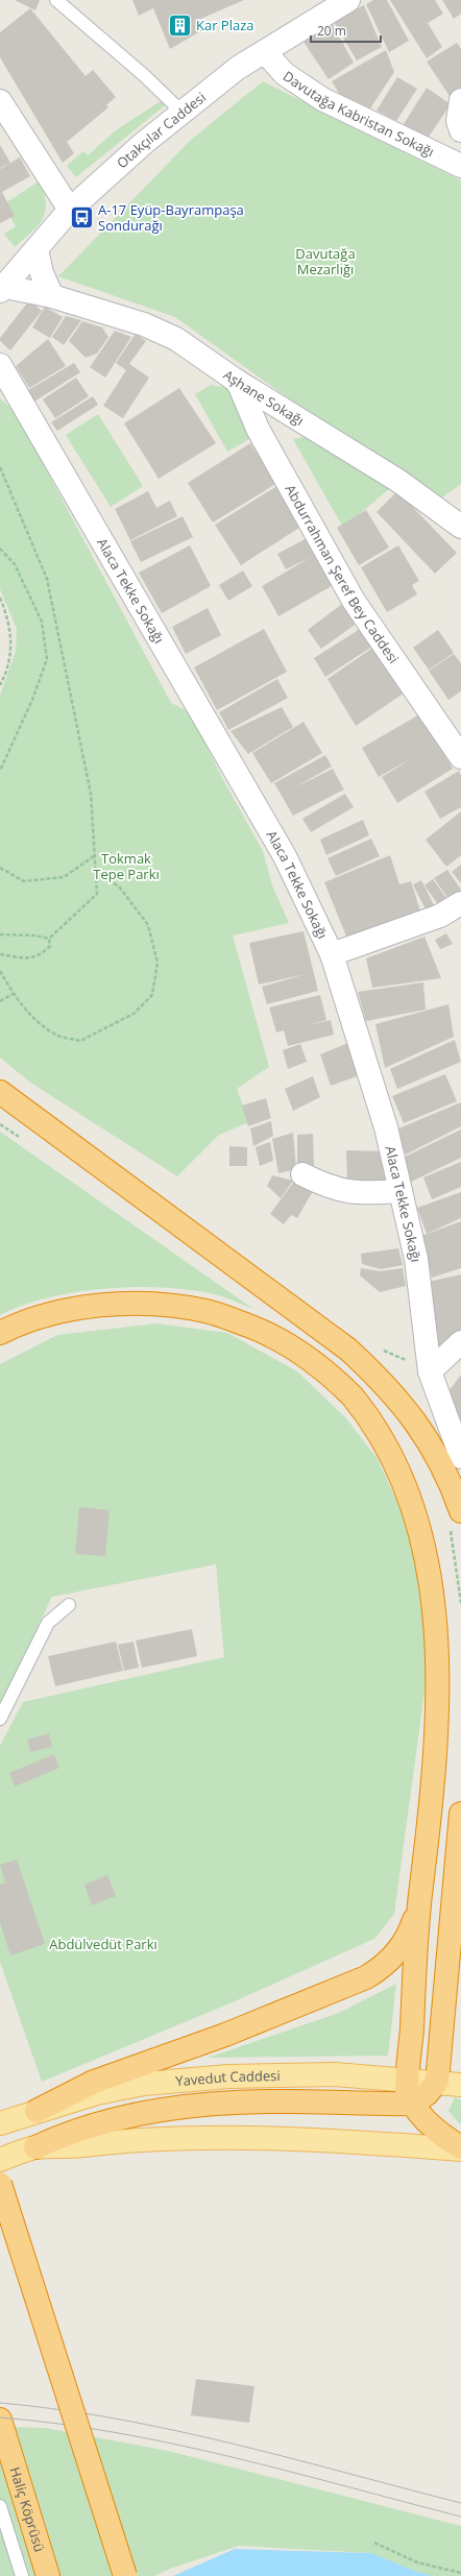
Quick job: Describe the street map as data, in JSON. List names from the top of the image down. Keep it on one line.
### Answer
{"streets":{"highway":["Haliç Köprüsü"],"main road":["Yavedut Caddesi"],"street":["Davutağa Kabristan Sokağı","Otakçılar Caddesi","Aşhane Sokağı","Abdurrahman Şeref Bey Caddesi","Alaca Tekke Sokağı"]},"crossings":[["Davutağa Kabristan Sokağı","Otakçılar Caddesi"],["Otakçılar Caddesi","Aşhane Sokağı"],["Aşhane Sokağı","Abdurrahman Şeref Bey Caddesi"]],"parks":["Davutağa Mezarlığı","Tokmak Tepe Parkı","Abdülvedüt Parkı"],"places":{"building":["Kar Plaza"],"bus stop":["A-17 Eyüp-Bayrampaşa Sondurağı"]},"scale_bar":"20 m"}
